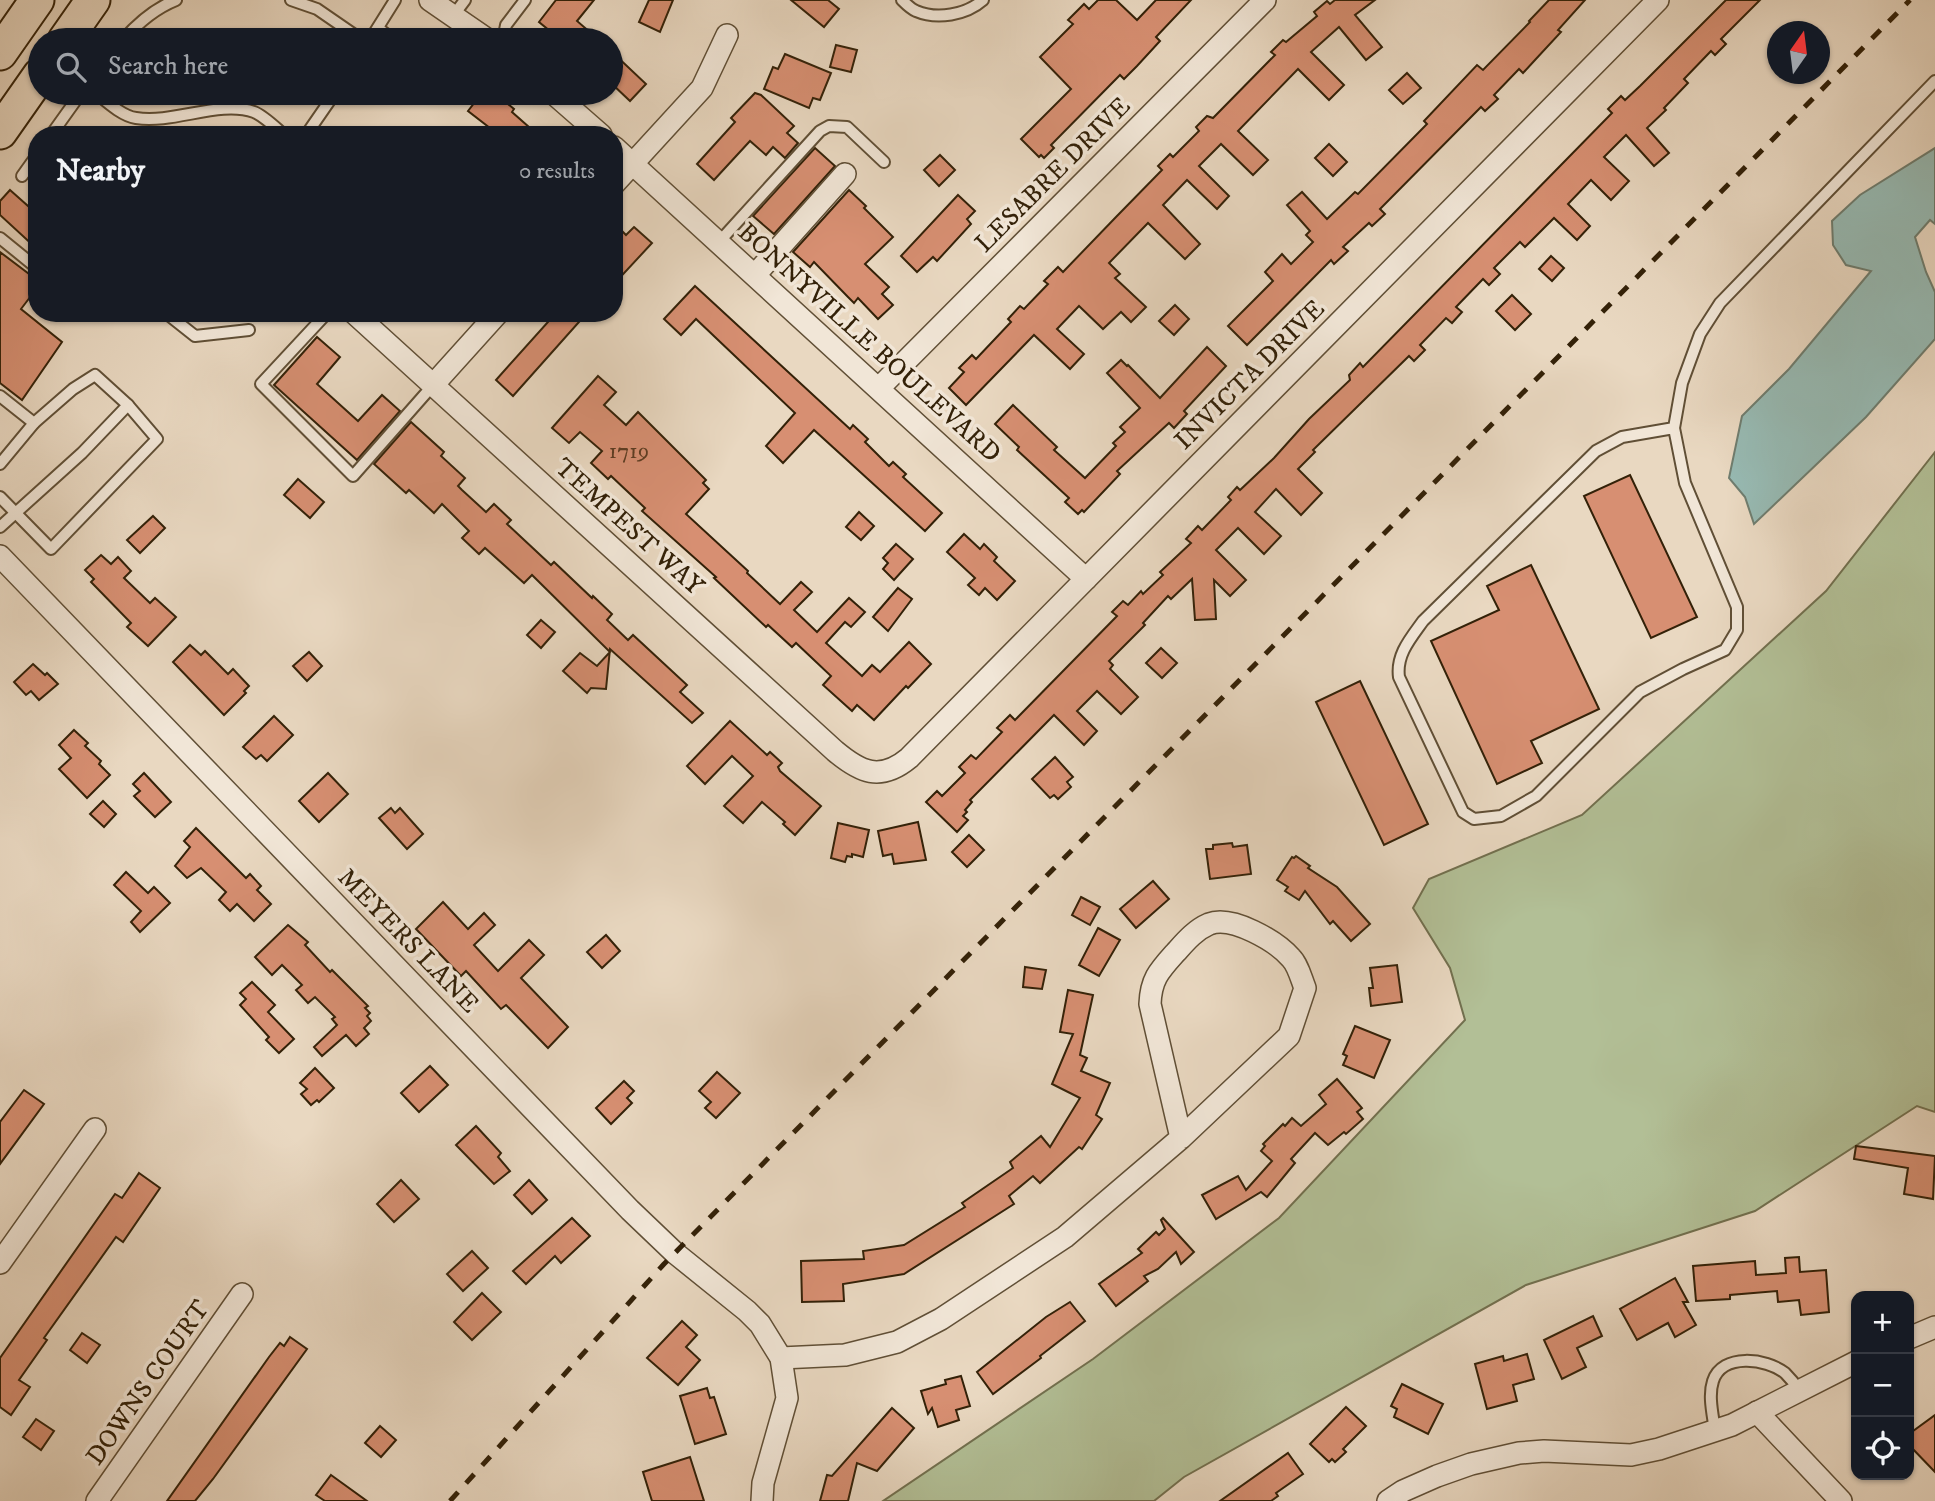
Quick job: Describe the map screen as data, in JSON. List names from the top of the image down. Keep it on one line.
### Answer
{"streets":{"street":["LESABRE DRIVE","BONNYVILLE BOULEVARD","INVICTA DRIVE","TEMPEST WAY","MEYERS LANE","DOWNS COURT"]},"crossings":[["LESABRE DRIVE","BONNYVILLE BOULEVARD"],["BONNYVILLE BOULEVARD","INVICTA DRIVE"],["INVICTA DRIVE","TEMPEST WAY"]],"house_numbers":["1719"],"north":"top","page":{"search":"Search here","heading":["Nearby","0 results"],"map_buttons":["+","−"]}}
